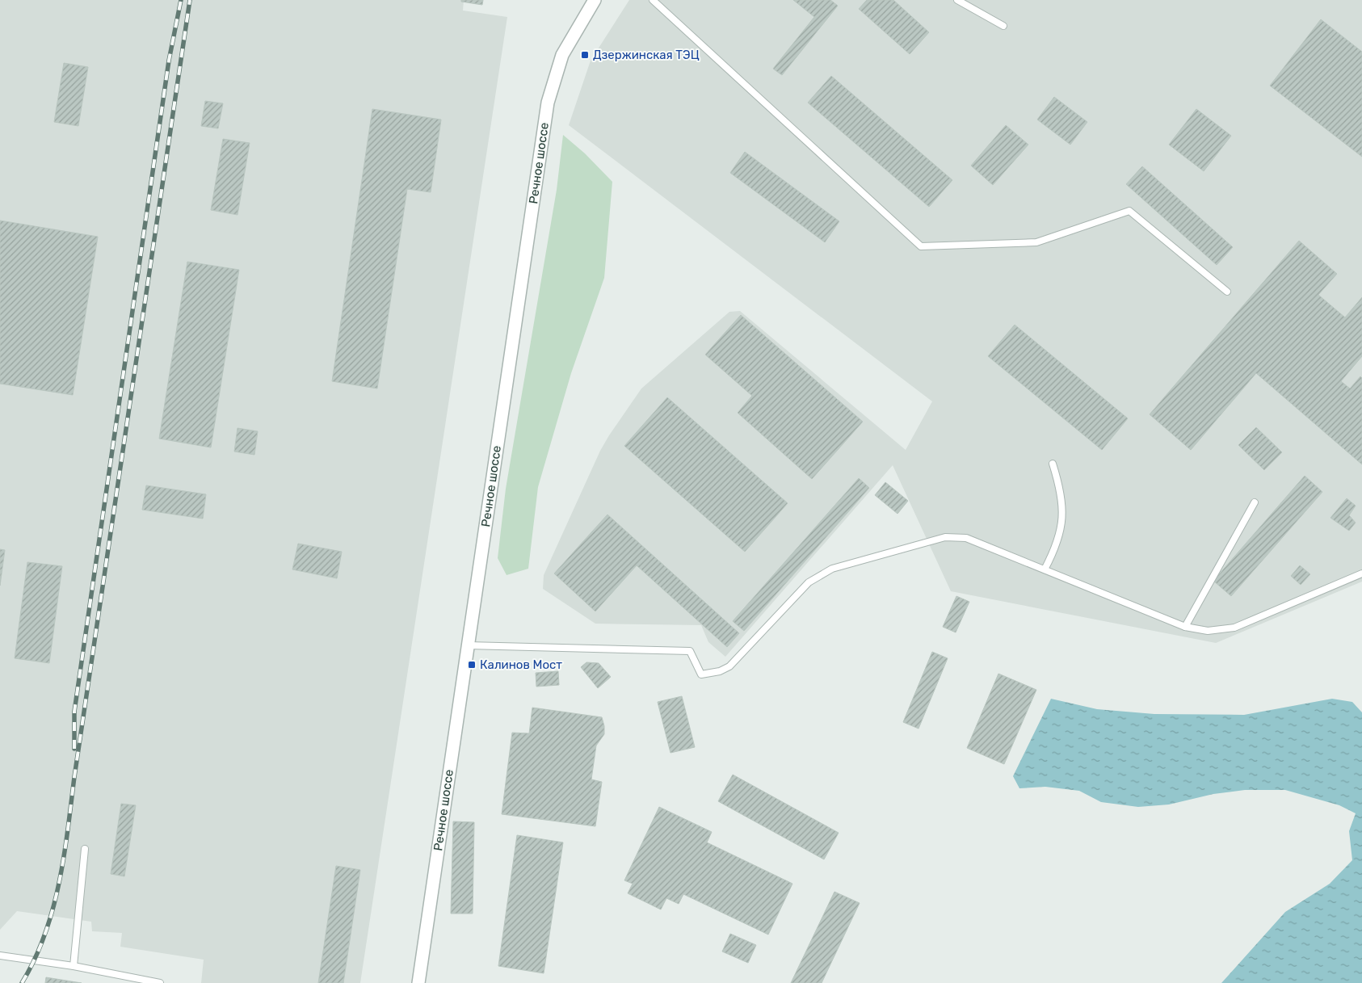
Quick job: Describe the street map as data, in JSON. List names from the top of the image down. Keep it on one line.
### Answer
{"streets":{"street":["Речное шоссе"]},"places":{"transit":["Дзержинская ТЭЦ","Калинов Мост"]}}
